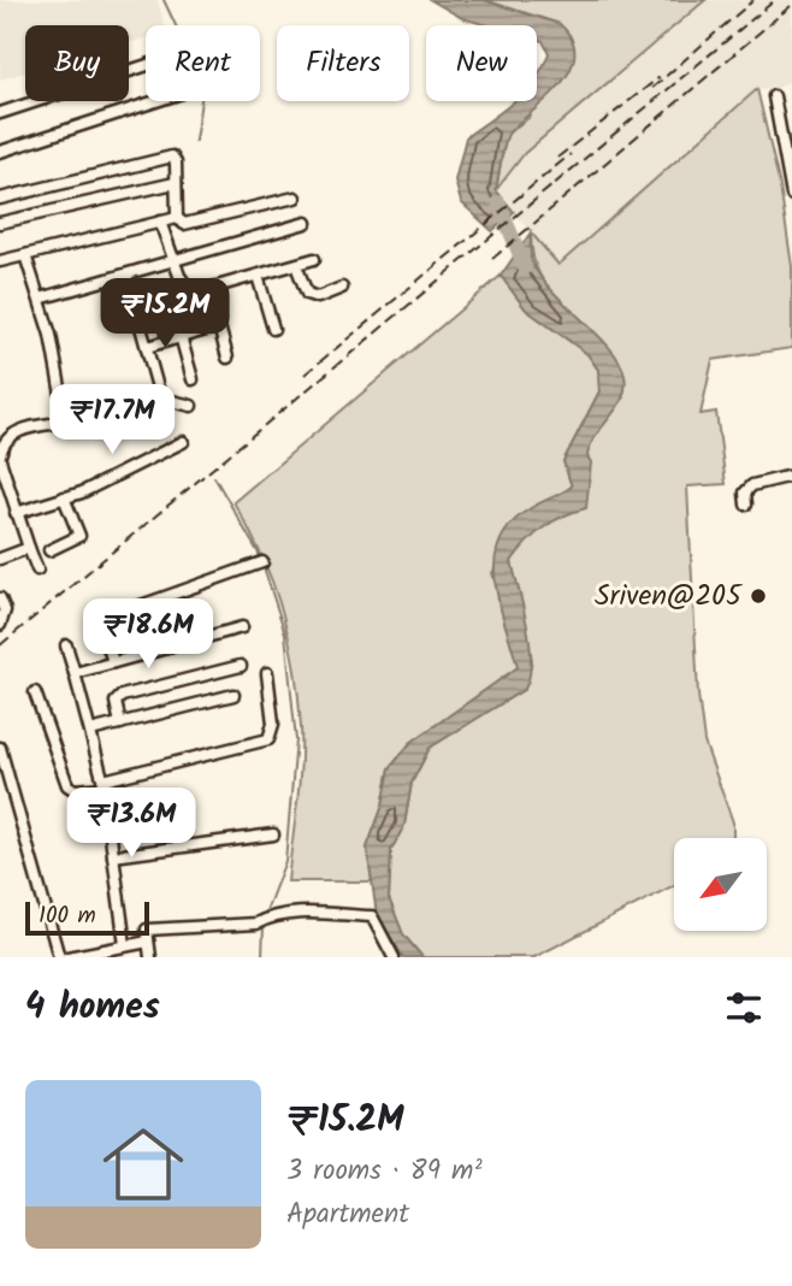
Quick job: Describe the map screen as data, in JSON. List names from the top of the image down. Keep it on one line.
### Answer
{"places":["Sriven@205"],"scale_bar":"100 m","north":"bottom left","page":{"chip":["Buy","Rent","Filters","New"],"price":["₹15.2M","₹17.7M","₹18.6M","₹13.6M"],"scale":"100 m","heading":"4 homes","list":[{"name":"₹15.2M","note":"3 rooms · 89 m² · Apartment"}]}}
